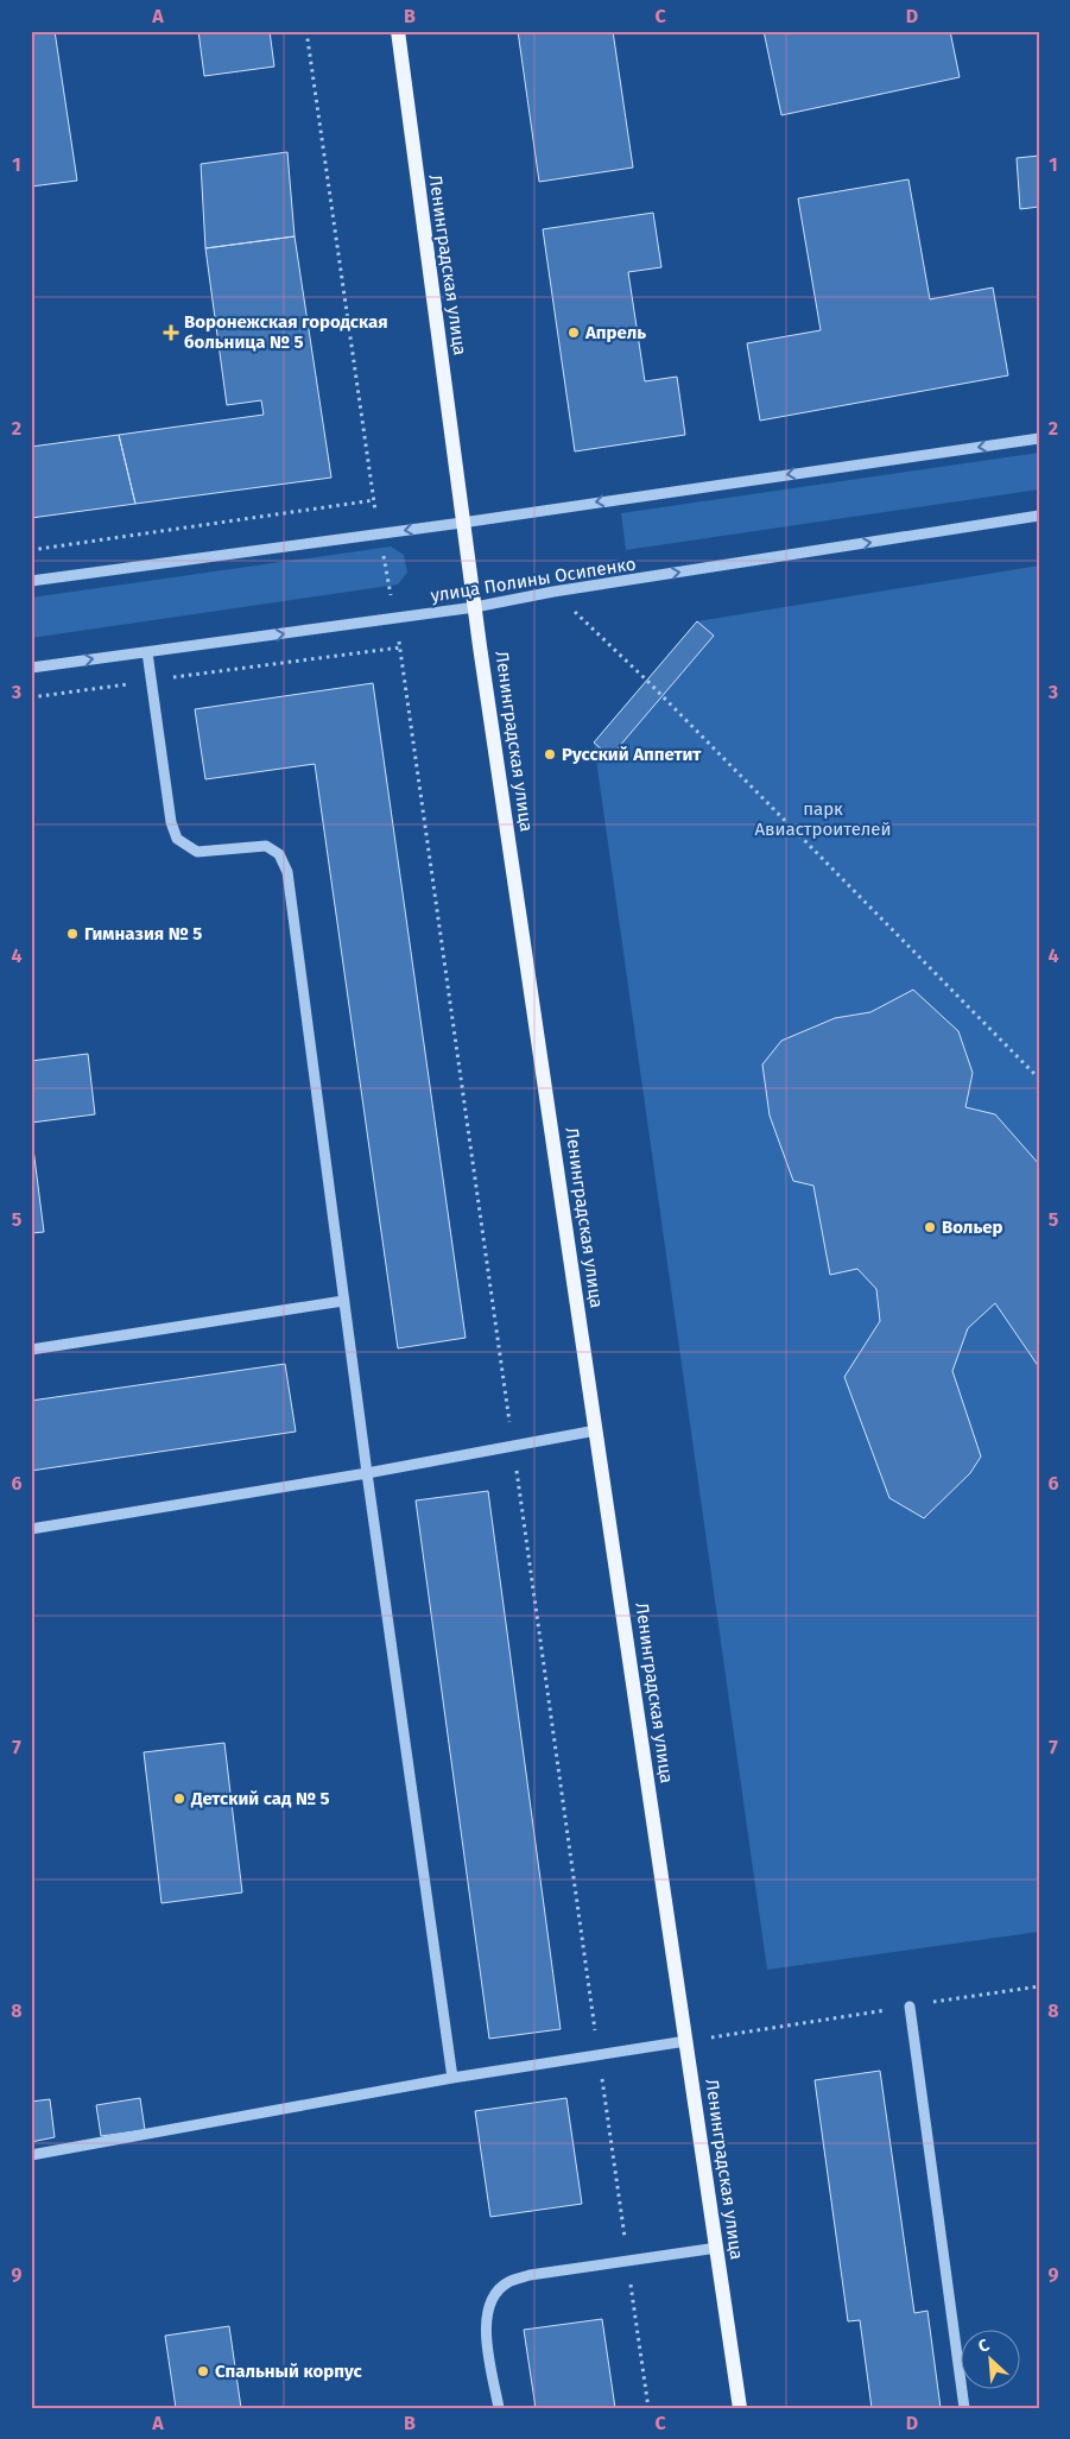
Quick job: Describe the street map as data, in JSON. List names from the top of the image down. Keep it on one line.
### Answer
{"streets":{"main road":["Ленинградская улица"],"street":["улица Полины Осипенко"]},"crossings":[["Ленинградская улица","улица Полины Осипенко"]],"parks":["парк Авиастроителей"],"places":{"health":["Воронежская городская больница № 5"],"other":["Апрель","Русский Аппетит","Гимназия № 5","Вольер","Детский сад № 5","Спальный корпус"]},"north":"top left","grid":{"columns":["A","B","C","D"],"rows":["1","2","3","4","5","6","7","8","9"]}}
